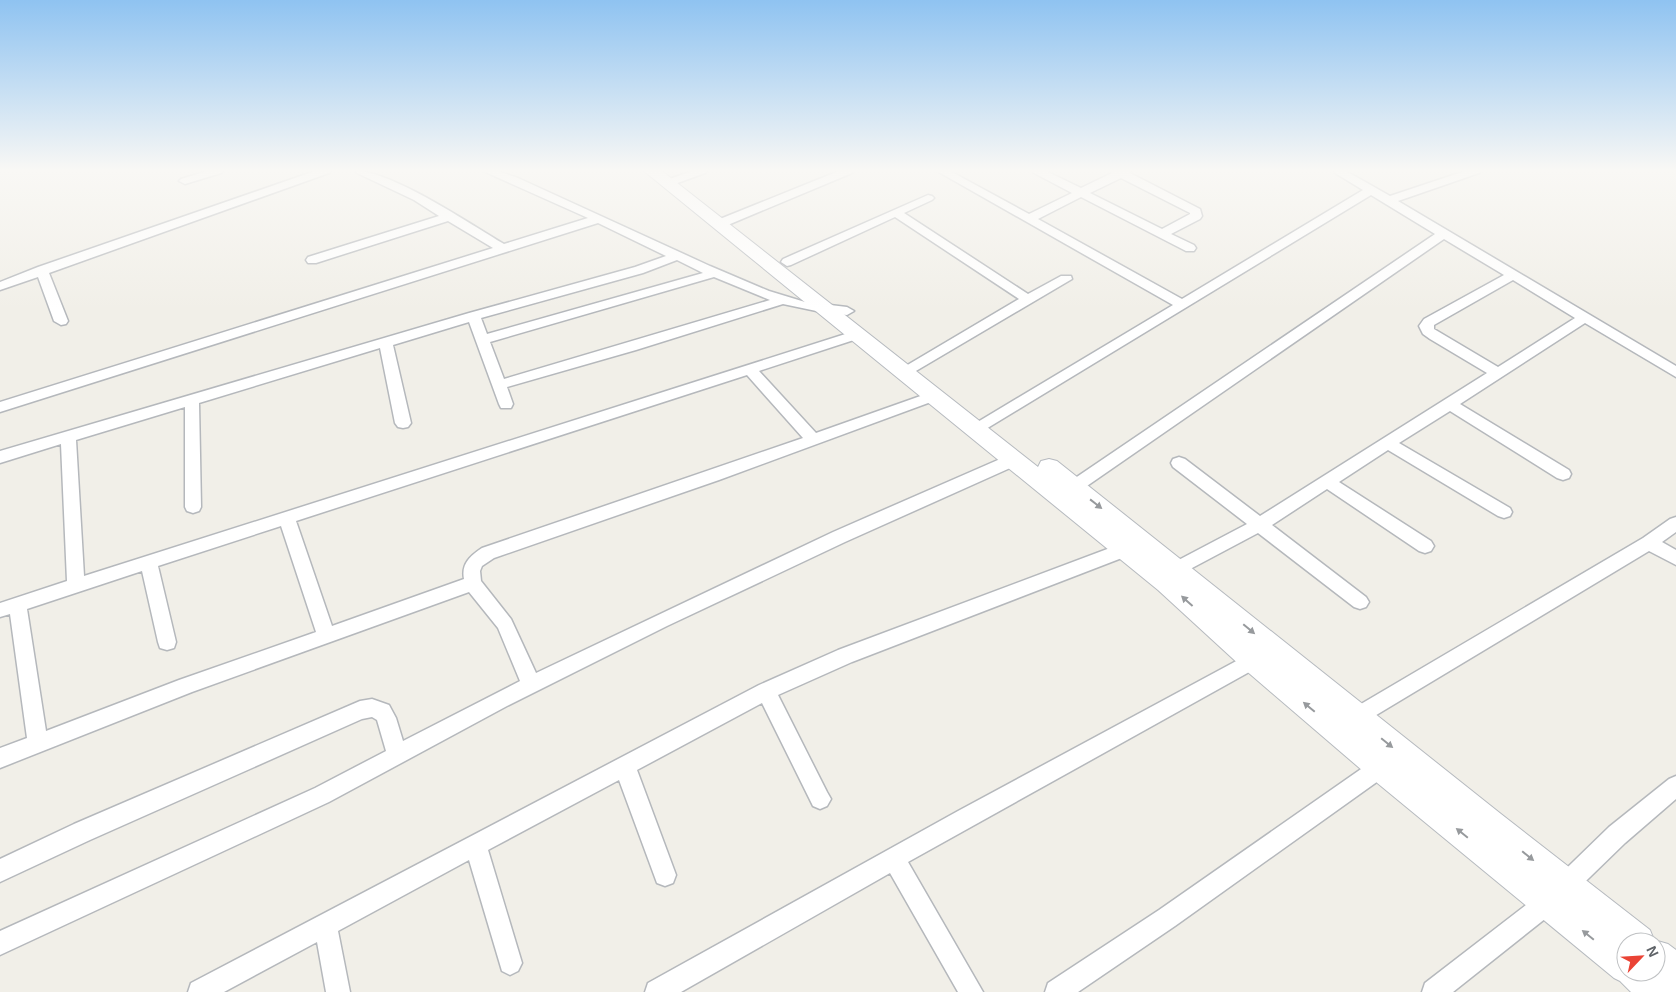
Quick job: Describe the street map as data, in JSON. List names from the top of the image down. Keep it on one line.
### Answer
{"north":"top right"}
